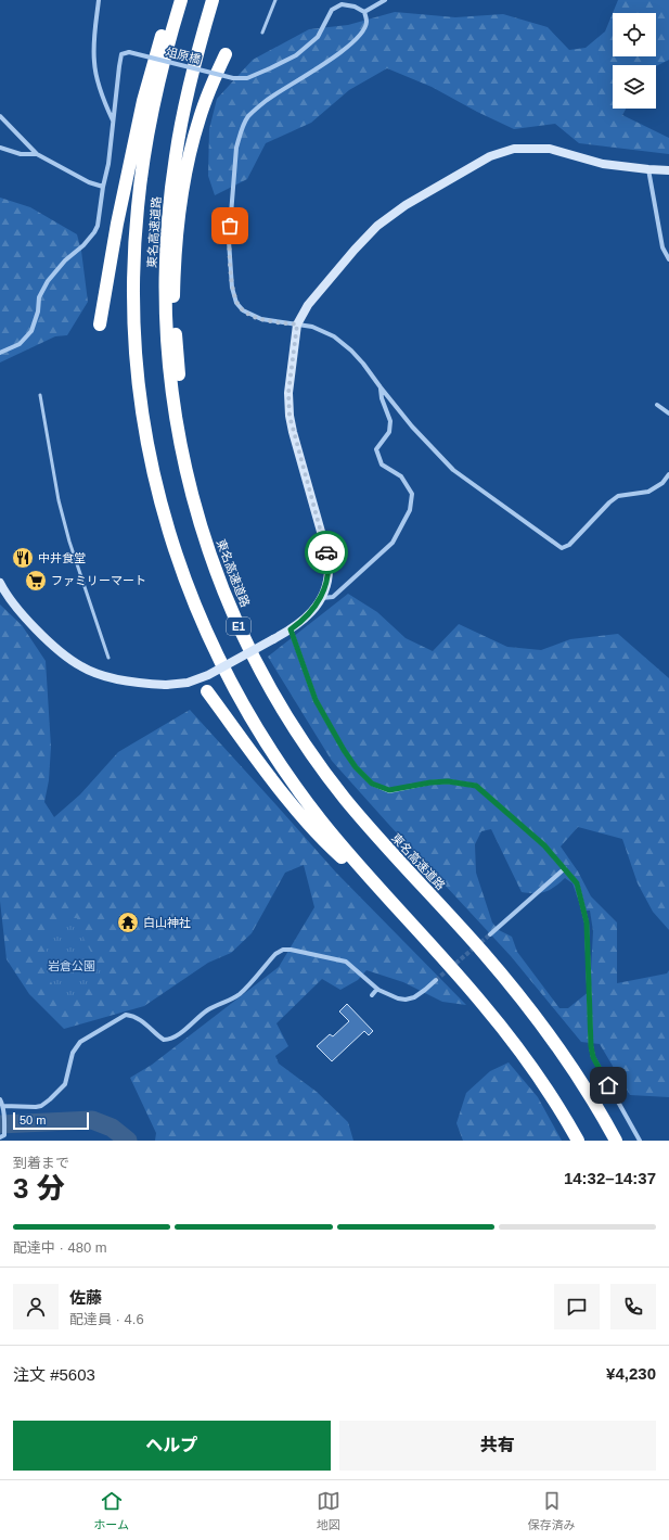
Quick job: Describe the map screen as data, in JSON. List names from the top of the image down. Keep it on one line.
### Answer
{"streets":{"highway":["東名高速道路","E1"],"street":["俎原橋"]},"parks":["岩倉公園"],"places":{"restaurant":["中井食堂"],"supermarket":["ファミリーマート"],"temple":["白山神社"]},"scale_bar":"50 m","page":{"scale":"50 m","heading":["3 分","到着まで","14:32–14:37"],"panel":["佐藤","配達員 · 4.6","注文 #5603","¥4,230"],"bar":"配達中 · 480 m","buttons":["ヘルプ","共有"],"tabs":["ホーム","地図","保存済み"]}}
